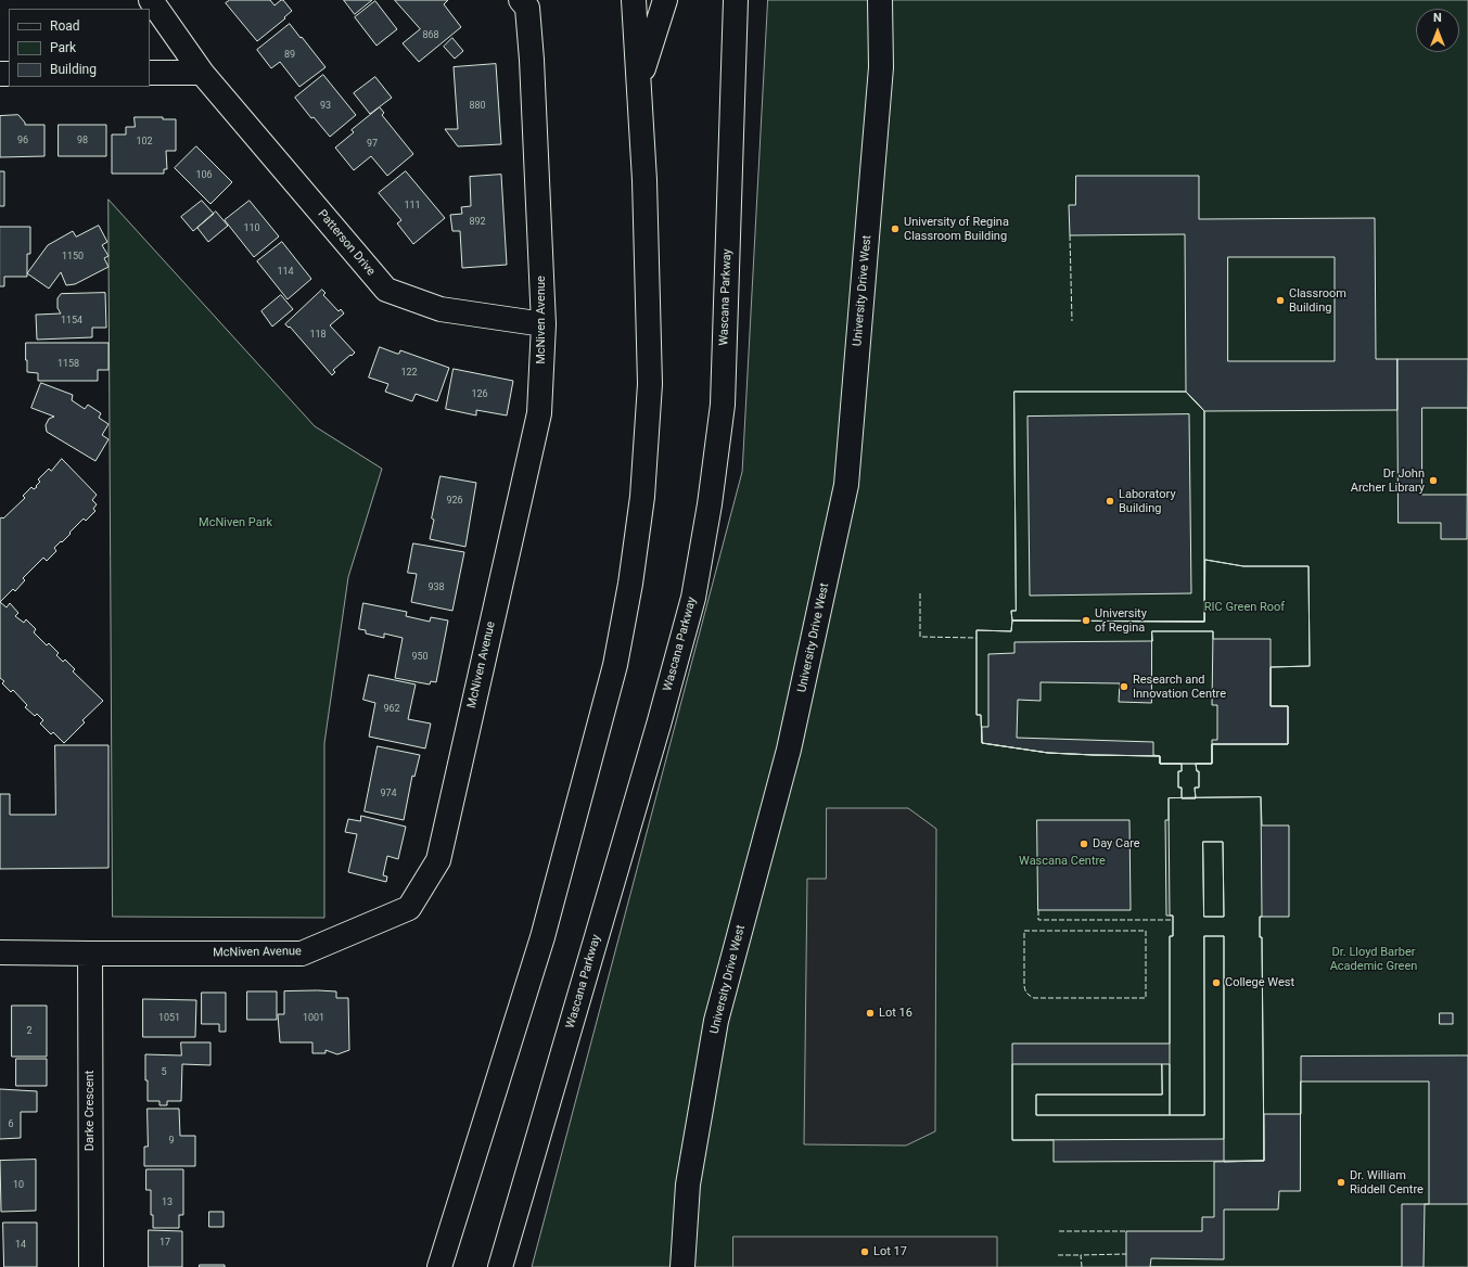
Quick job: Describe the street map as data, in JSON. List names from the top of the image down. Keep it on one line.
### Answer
{"streets":{"street":["Patterson Drive","University Drive West","Wascana Parkway","McNiven Avenue","Darke Crescent"]},"crossings":[["Patterson Drive","McNiven Avenue"],["McNiven Avenue","Darke Crescent"]],"parks":["McNiven Park","RIC Green Roof","Wascana Centre","Dr. Lloyd Barber Academic Green"],"places":["University of Regina Classroom Building","Classroom Building","Dr John Archer Library","Laboratory Building","University of Regina","Research and Innovation Centre","Day Care","College West","Lot 16","Dr. William Riddell Centre","Lot 17"],"house_numbers":["868","89","93","880","96","98","102","97","106","111","892","110","1150","114","1154","118","1158","122","126","926","938","950","962","974","1051","1001","2","5","6","9","10","13","17","14"],"legend":["Road","Park","Building"],"north":"top"}
